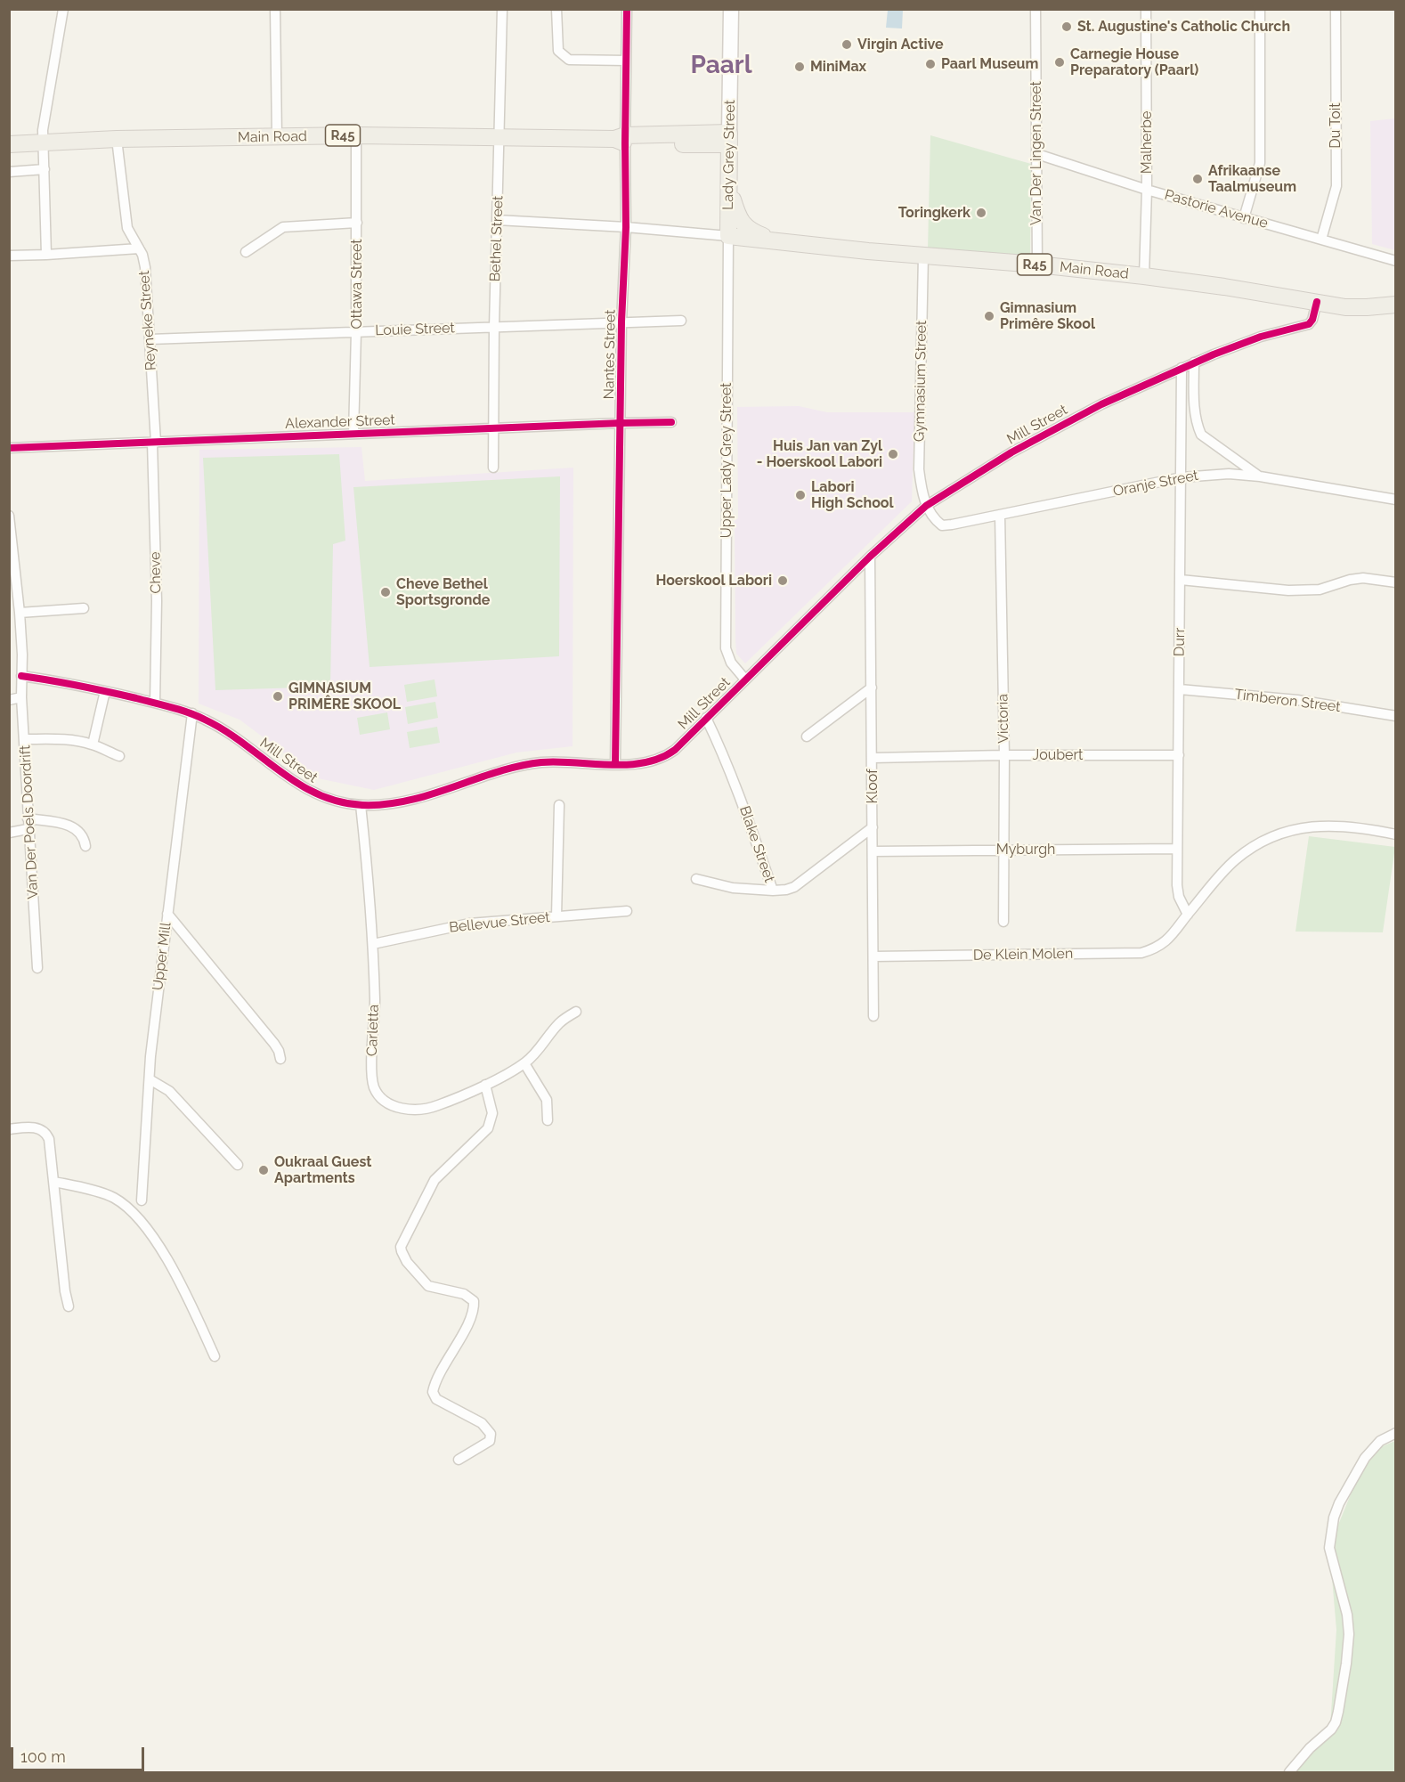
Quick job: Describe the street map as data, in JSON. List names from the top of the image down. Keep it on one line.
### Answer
{"streets":{"main road":["R45","Main Road","Lady Grey Street"],"street":["Du Toit","Malherbe","Van Der Lingen Street","Pastorie Avenue","Bethel Street","Ottawa Street","Reyneke Street","Louie Street","Nantes Street","Gymnasium Street","Alexander Street","Mill Street","Upper Lady Grey Street","Oranje Street","Cheve","Durr","Timberon Street","Victoria","Joubert","Kloof","Van Der Poels Doordrift","Blake Street","Myburgh","Bellevue Street","De Klein Molen","Upper Mill","Carletta"]},"crossings":[["Du Toit","Pastorie Avenue"],["R45","Main Road"],["R45","Lady Grey Street"],["R45","Nantes Street"],["Main Road","Malherbe"],["Main Road","Van Der Lingen Street"],["Main Road","Lady Grey Street"],["Main Road","Bethel Street"],["Main Road","Ottawa Street"],["Main Road","Reyneke Street"],["Main Road","Nantes Street"],["Main Road","Gymnasium Street"],["Main Road","Mill Street"],["Main Road","Upper Lady Grey Street"],["Malherbe","Pastorie Avenue"],["Van Der Lingen Street","Pastorie Avenue"],["Lady Grey Street","Upper Lady Grey Street"],["Bethel Street","Louie Street"],["Bethel Street","Alexander Street"],["Ottawa Street","Louie Street"],["Ottawa Street","Alexander Street"],["Reyneke Street","Louie Street"],["Reyneke Street","Alexander Street"],["Reyneke Street","Cheve"],["Louie Street","Nantes Street"],["Nantes Street","Alexander Street"],["Nantes Street","Mill Street"],["Gymnasium Street","Mill Street"],["Gymnasium Street","Oranje Street"],["Alexander Street","Cheve"],["Mill Street","Upper Lady Grey Street"],["Mill Street","Oranje Street"],["Mill Street","Cheve"],["Mill Street","Durr"],["Mill Street","Kloof"],["Mill Street","Van Der Poels Doordrift"],["Mill Street","Blake Street"],["Mill Street","Upper Mill"],["Mill Street","Carletta"],["Oranje Street","Durr"],["Oranje Street","Victoria"],["Durr","Timberon Street"],["Durr","Joubert"],["Durr","Myburgh"],["Durr","De Klein Molen"],["Victoria","Joubert"],["Victoria","Myburgh"],["Joubert","Kloof"],["Kloof","Blake Street"],["Kloof","Myburgh"],["Kloof","De Klein Molen"],["Bellevue Street","Carletta"]],"districts":["Paarl"],"places":["St. Augustine's Catholic Church","Virgin Active","Carnegie House Preparatory (Paarl)","Paarl Museum","MiniMax","Afrikaanse Taalmuseum","Toringkerk","Gimnasium Primêre Skool","Huis Jan van Zyl - Hoerskool Labori","Labori High School","Hoerskool Labori","Cheve Bethel Sportsgronde","GIMNASIUM PRIMÊRE SKOOL","Oukraal Guest Apartments"],"scale_bar":"100 m"}
